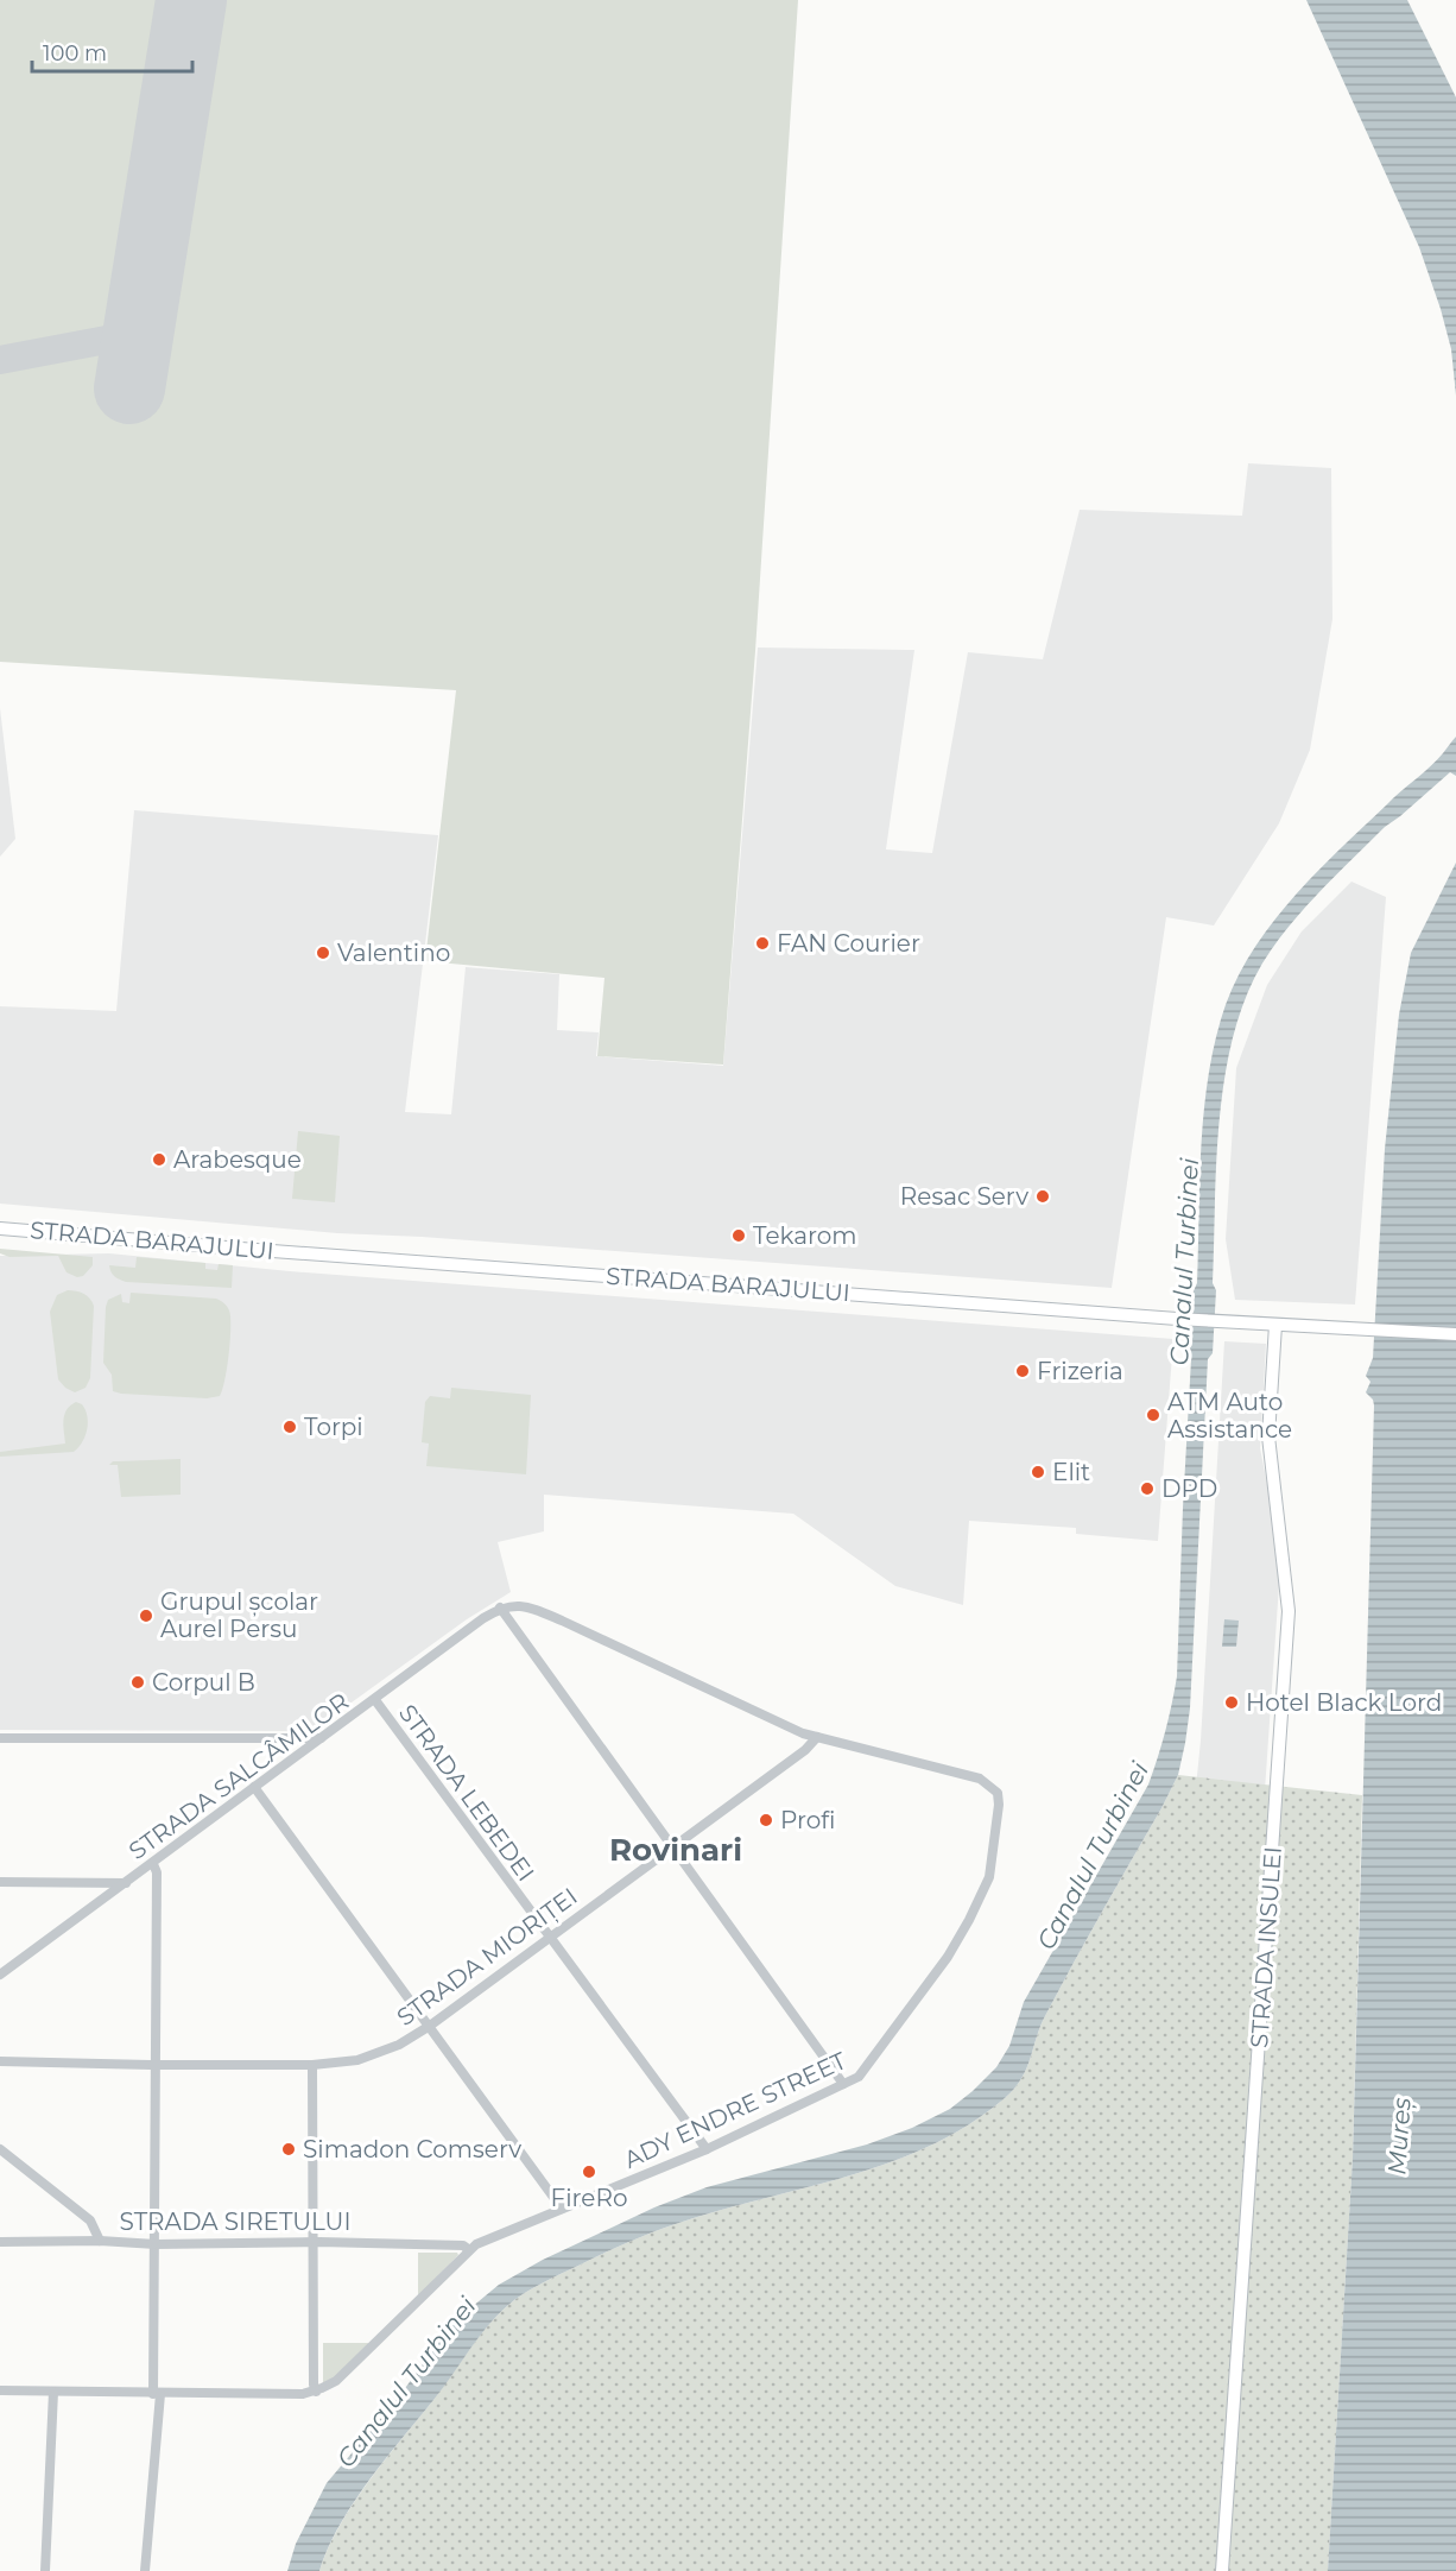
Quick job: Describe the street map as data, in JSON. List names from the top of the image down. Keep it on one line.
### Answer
{"streets":{"main road":["STRADA BARAJULUI","STRADA INSULEI"],"street":["STRADA SALCÂMILOR","STRADA LEBEDEI","STRADA MIORIȚEI","ADY ENDRE STREET","STRADA SIRETULUI"]},"crossings":[["STRADA BARAJULUI","STRADA INSULEI"],["STRADA SALCÂMILOR","STRADA LEBEDEI"],["STRADA SALCÂMILOR","ADY ENDRE STREET"],["STRADA LEBEDEI","STRADA MIORIȚEI"],["STRADA LEBEDEI","ADY ENDRE STREET"],["STRADA MIORIȚEI","ADY ENDRE STREET"],["ADY ENDRE STREET","STRADA SIRETULUI"]],"districts":["Rovinari"],"water":["Canalul Turbinei","Mureș"],"places":["FAN Courier","Valentino","Arabesque","Resac Serv","Tekarom","Frizeria","ATM Auto Assistance","Torpi","Elit","DPD","Grupul școlar Aurel Persu","Corpul B","Hotel Black Lord","Profi","Simadon Comserv","FireRo"],"scale_bar":"100 m"}
